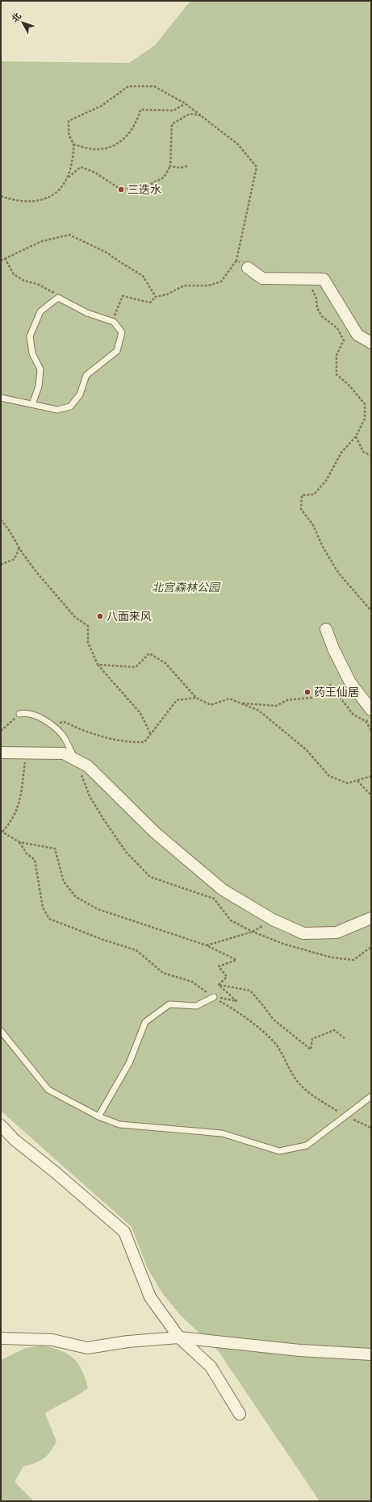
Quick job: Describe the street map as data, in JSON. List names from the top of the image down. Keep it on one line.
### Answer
{"parks":["北宫森林公园"],"places":["三迭水","八面来风","药王仙居"],"north":"top left"}
